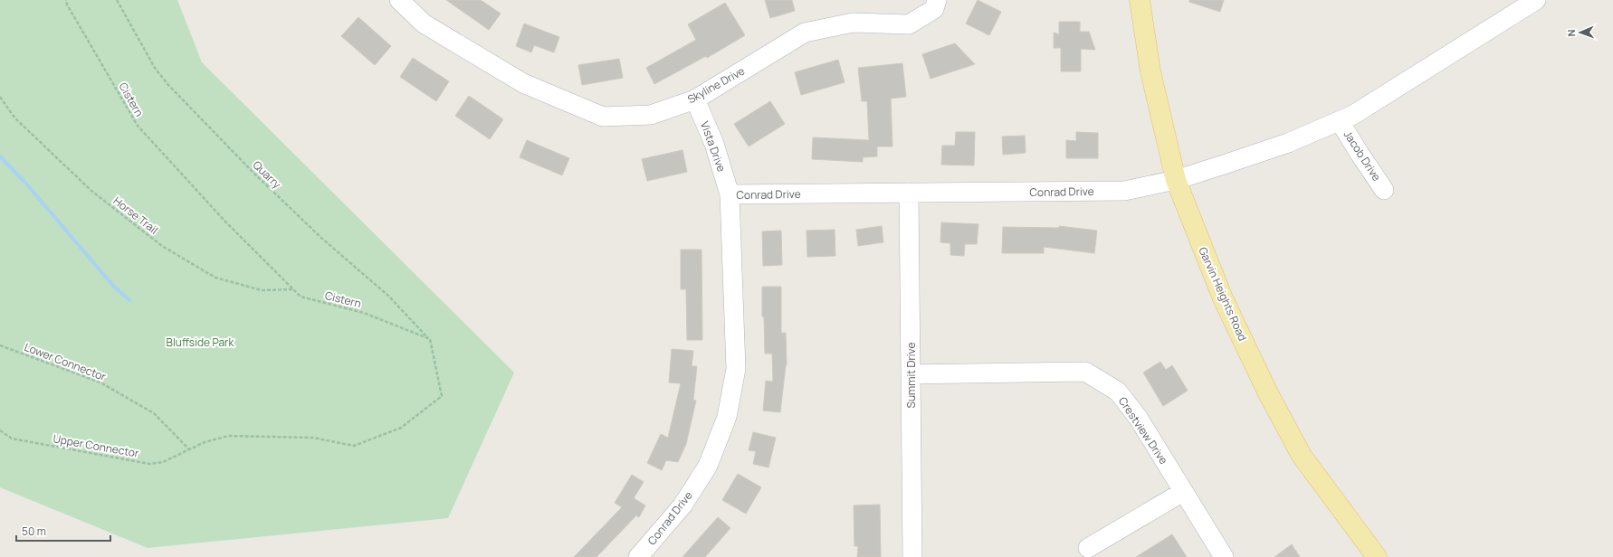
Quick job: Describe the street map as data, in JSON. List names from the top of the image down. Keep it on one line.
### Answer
{"streets":{"main road":["Garvin Heights Road"],"street":["Skyline Drive","Vista Drive","Jacob Drive","Conrad Drive","Summit Drive","Crestview Drive"],"path":["Cistern","Quarry","Horse Trail","Lower Connector","Upper Connector"]},"crossings":[["Skyline Drive","Vista Drive"],["Cistern","Quarry"],["Cistern","Horse Trail"],["Vista Drive","Conrad Drive"],["Jacob Drive","Conrad Drive"],["Conrad Drive","Garvin Heights Road"],["Conrad Drive","Summit Drive"],["Lower Connector","Upper Connector"],["Summit Drive","Crestview Drive"]],"parks":["Bluffside Park"],"scale_bar":"50 m","north":"left"}
